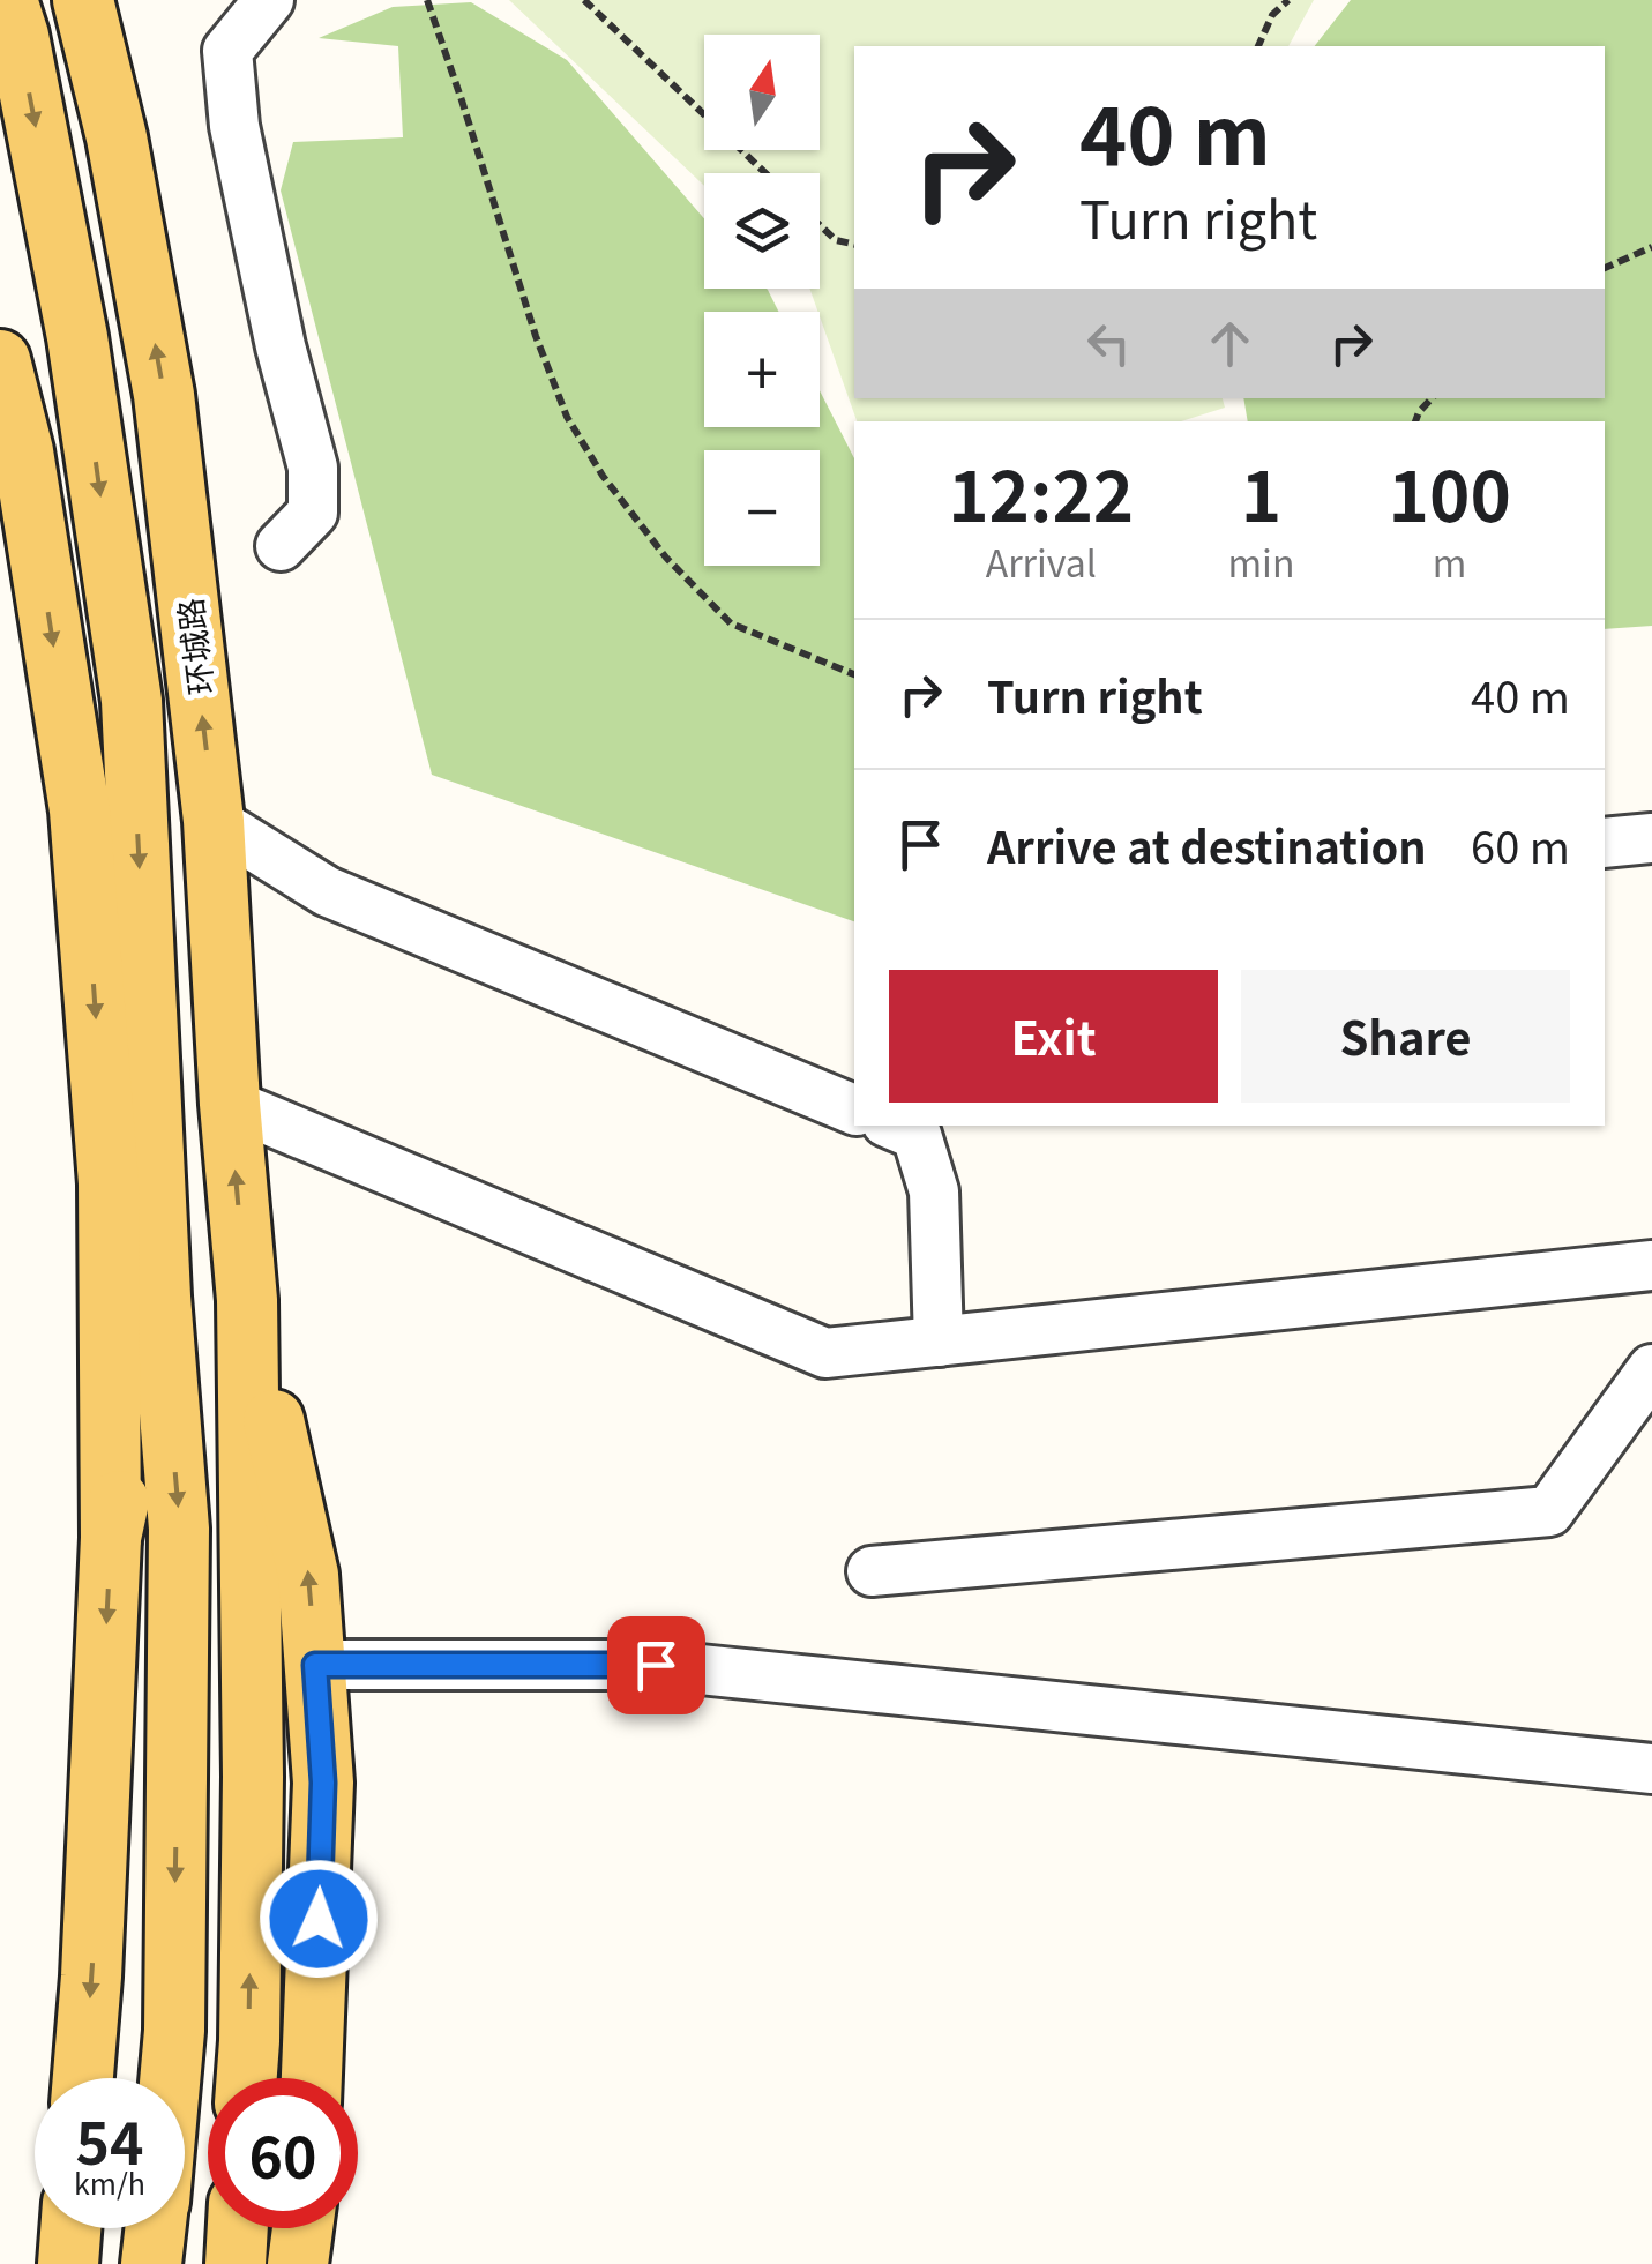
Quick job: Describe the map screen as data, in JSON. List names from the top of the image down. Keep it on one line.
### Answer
{"streets":{"main road":["环城路"]},"north":"top","page":{"map_buttons":["+","−"],"turn":["40 m","Turn right"],"eta":["12:22","Arrival","1","min","100","m"],"list":[{"name":"Turn right","value":"40 m"},{"name":"Arrive at destination","value":"60 m"}],"buttons":["Exit","Share"],"speed":"54 km/h","limit":"60"}}
